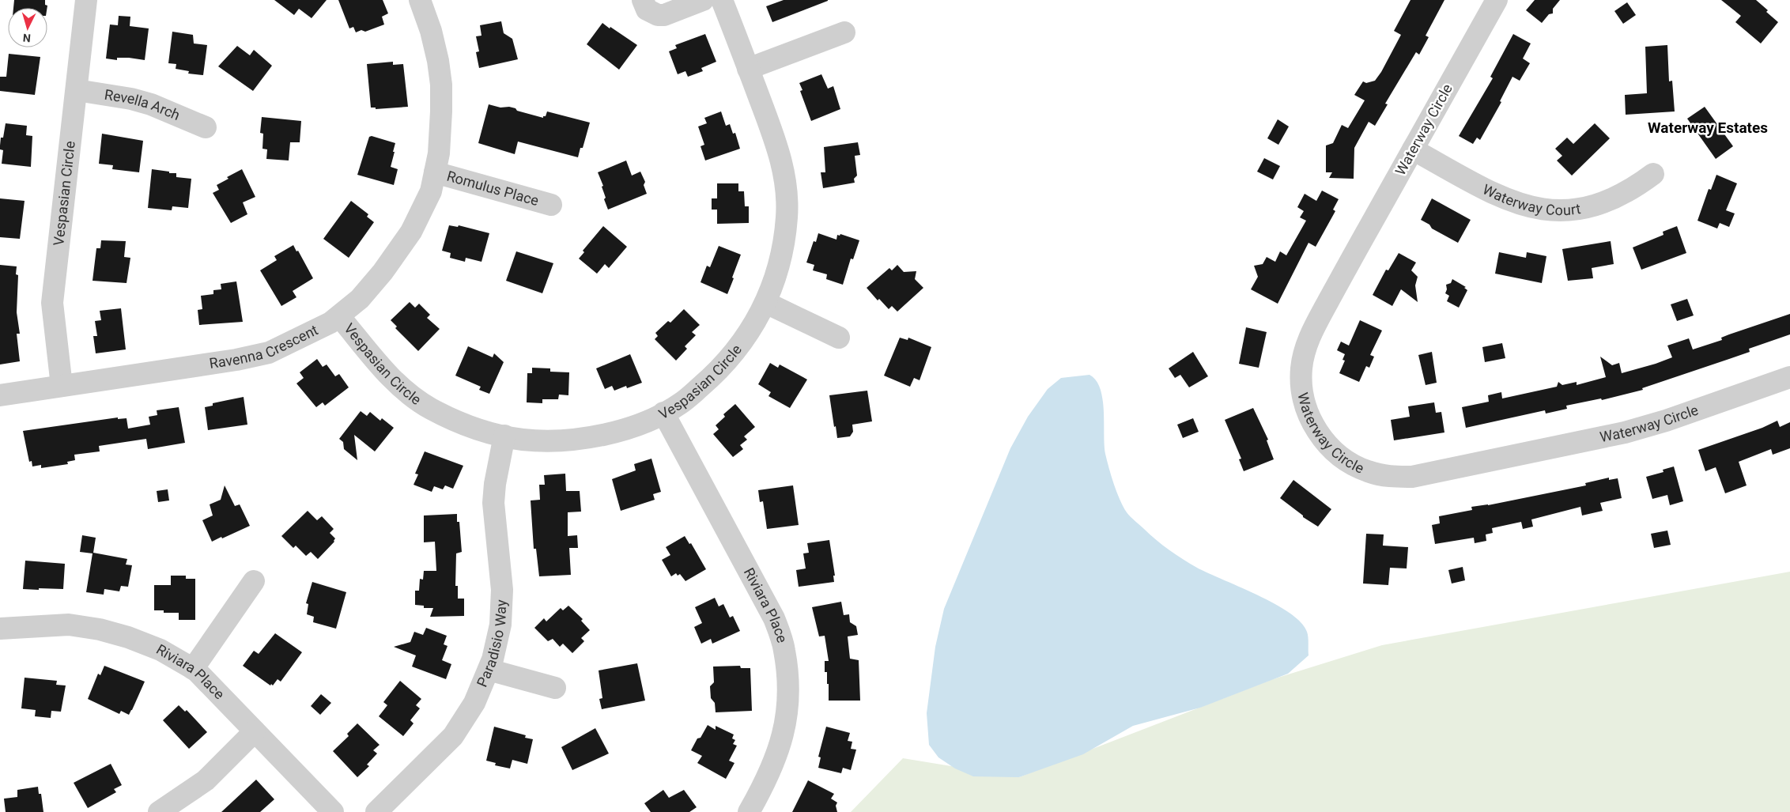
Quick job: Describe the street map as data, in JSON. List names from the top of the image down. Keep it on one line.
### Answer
{"streets":{"street":["Revella Arch","Waterway Circle","Romulus Place","Vespasian Circle","Waterway Court","Ravenna Crescent","Riviara Place","Paradisio Way"]},"crossings":[["Revella Arch","Vespasian Circle"],["Waterway Circle","Waterway Court"],["Romulus Place","Ravenna Crescent"],["Vespasian Circle","Ravenna Crescent"],["Vespasian Circle","Riviara Place"],["Vespasian Circle","Paradisio Way"]],"districts":["Waterway Estates"],"north":"bottom"}
